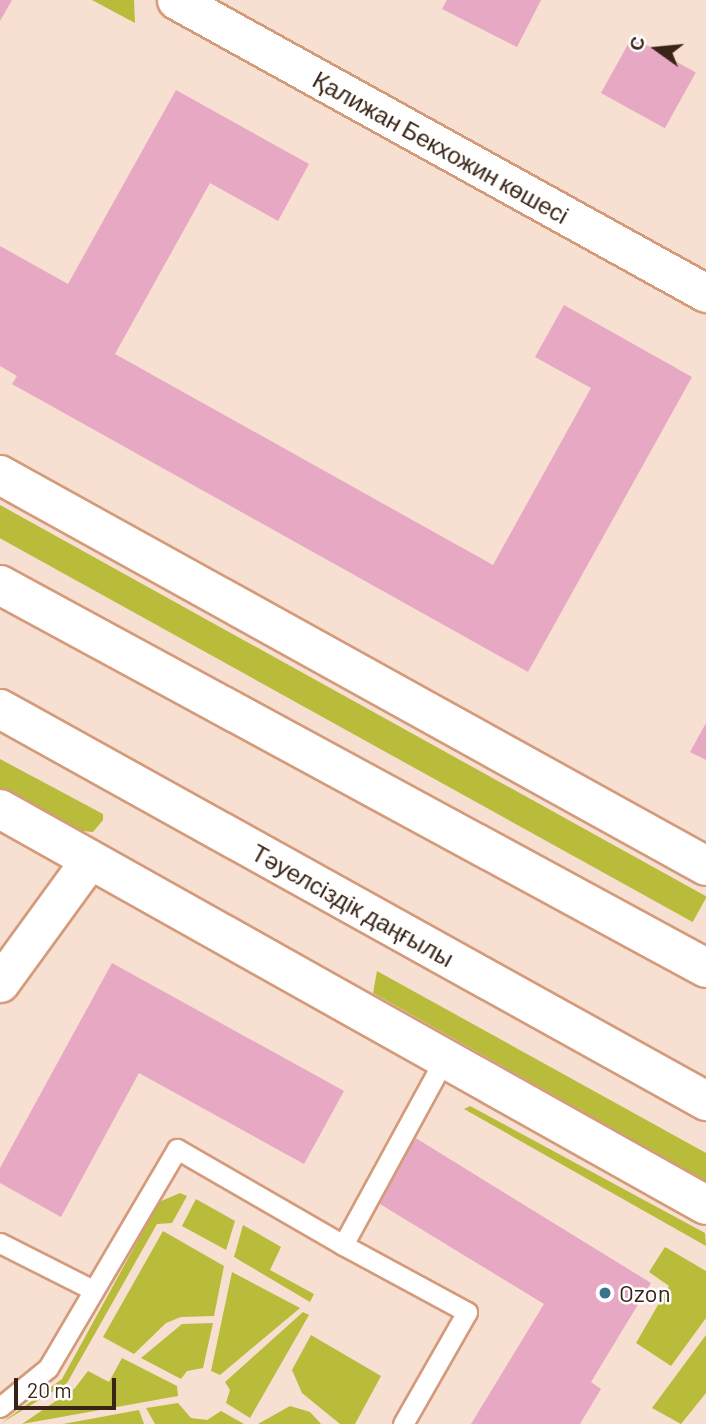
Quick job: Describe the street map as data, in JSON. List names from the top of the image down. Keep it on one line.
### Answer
{"streets":{"main road":["Тәуелсіздік даңғылы"],"street":["Қалижан Бекхожин көшесі"]},"places":["Ozon"],"scale_bar":"20 m","north":"left"}
